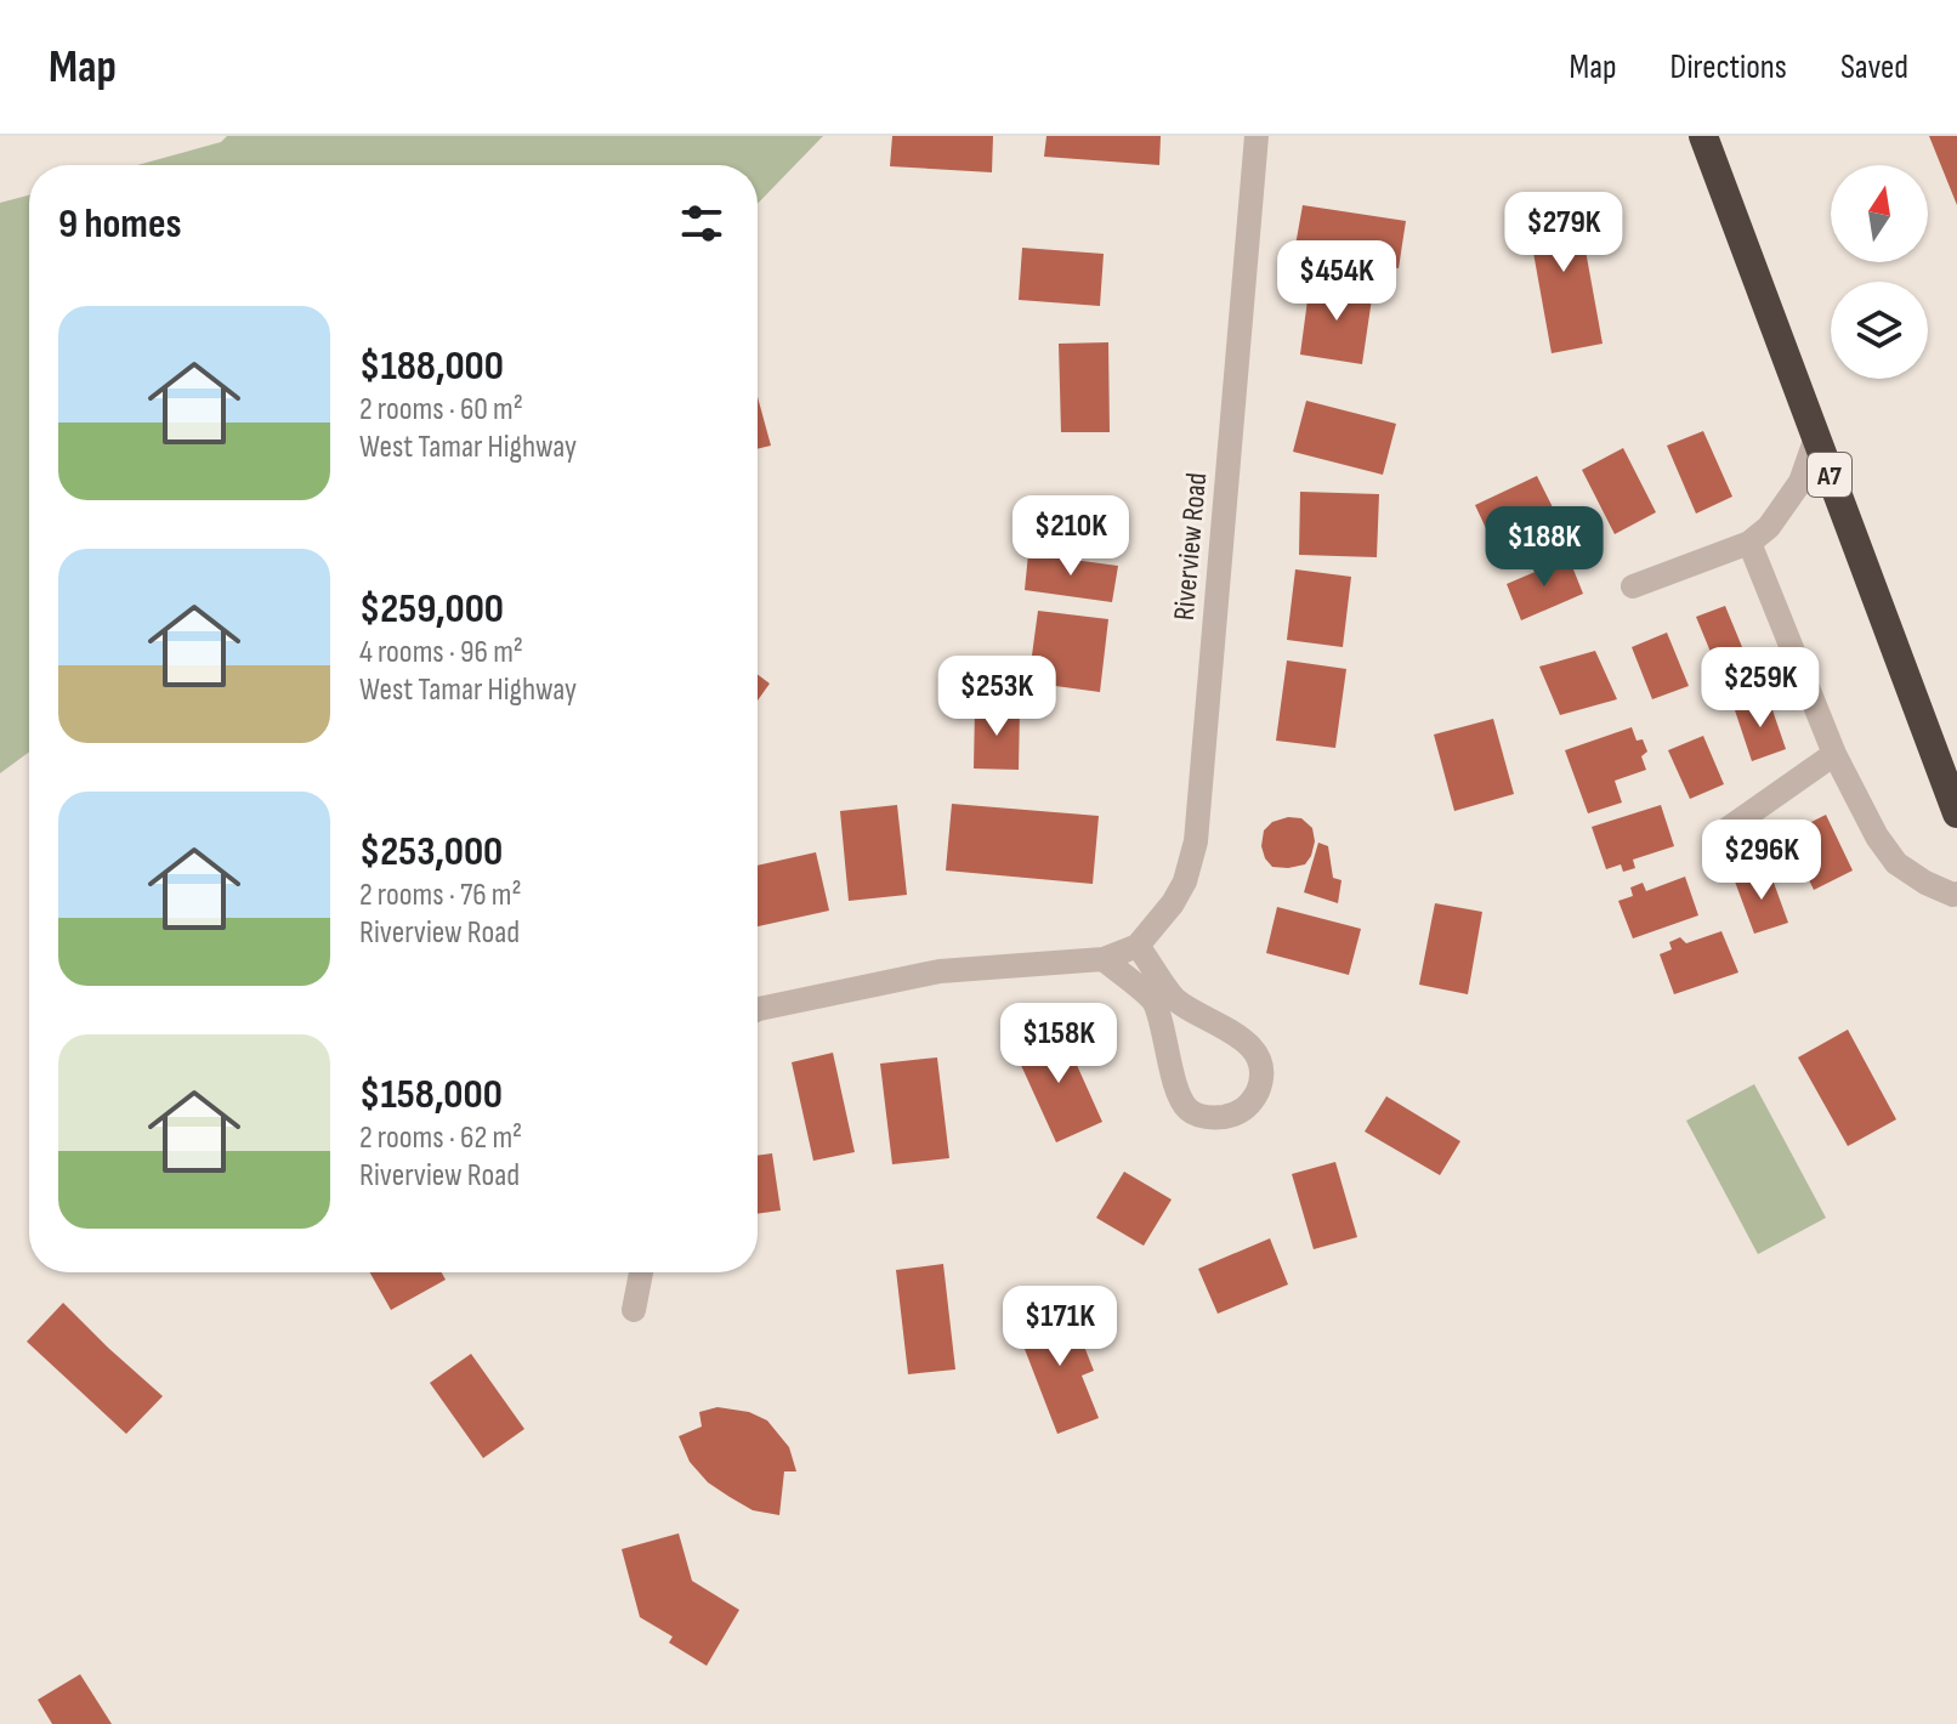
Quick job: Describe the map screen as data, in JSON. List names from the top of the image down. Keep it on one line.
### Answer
{"streets":{"highway":["A7"],"street":["Riverview Road"]},"north":"top","page":{"header":"Map","nav":["Map","Directions","Saved"],"heading":"9 homes","price":["$279K","$454K","$210K","$188K","$259K","$253K","$296K","$158K","$171K"],"list":[{"name":"$188,000","note":"2 rooms · 60 m² · West Tamar Highway"},{"name":"$259,000","note":"4 rooms · 96 m² · West Tamar Highway"},{"name":"$253,000","note":"2 rooms · 76 m² · Riverview Road"},{"name":"$158,000","note":"2 rooms · 62 m² · Riverview Road"}]}}
